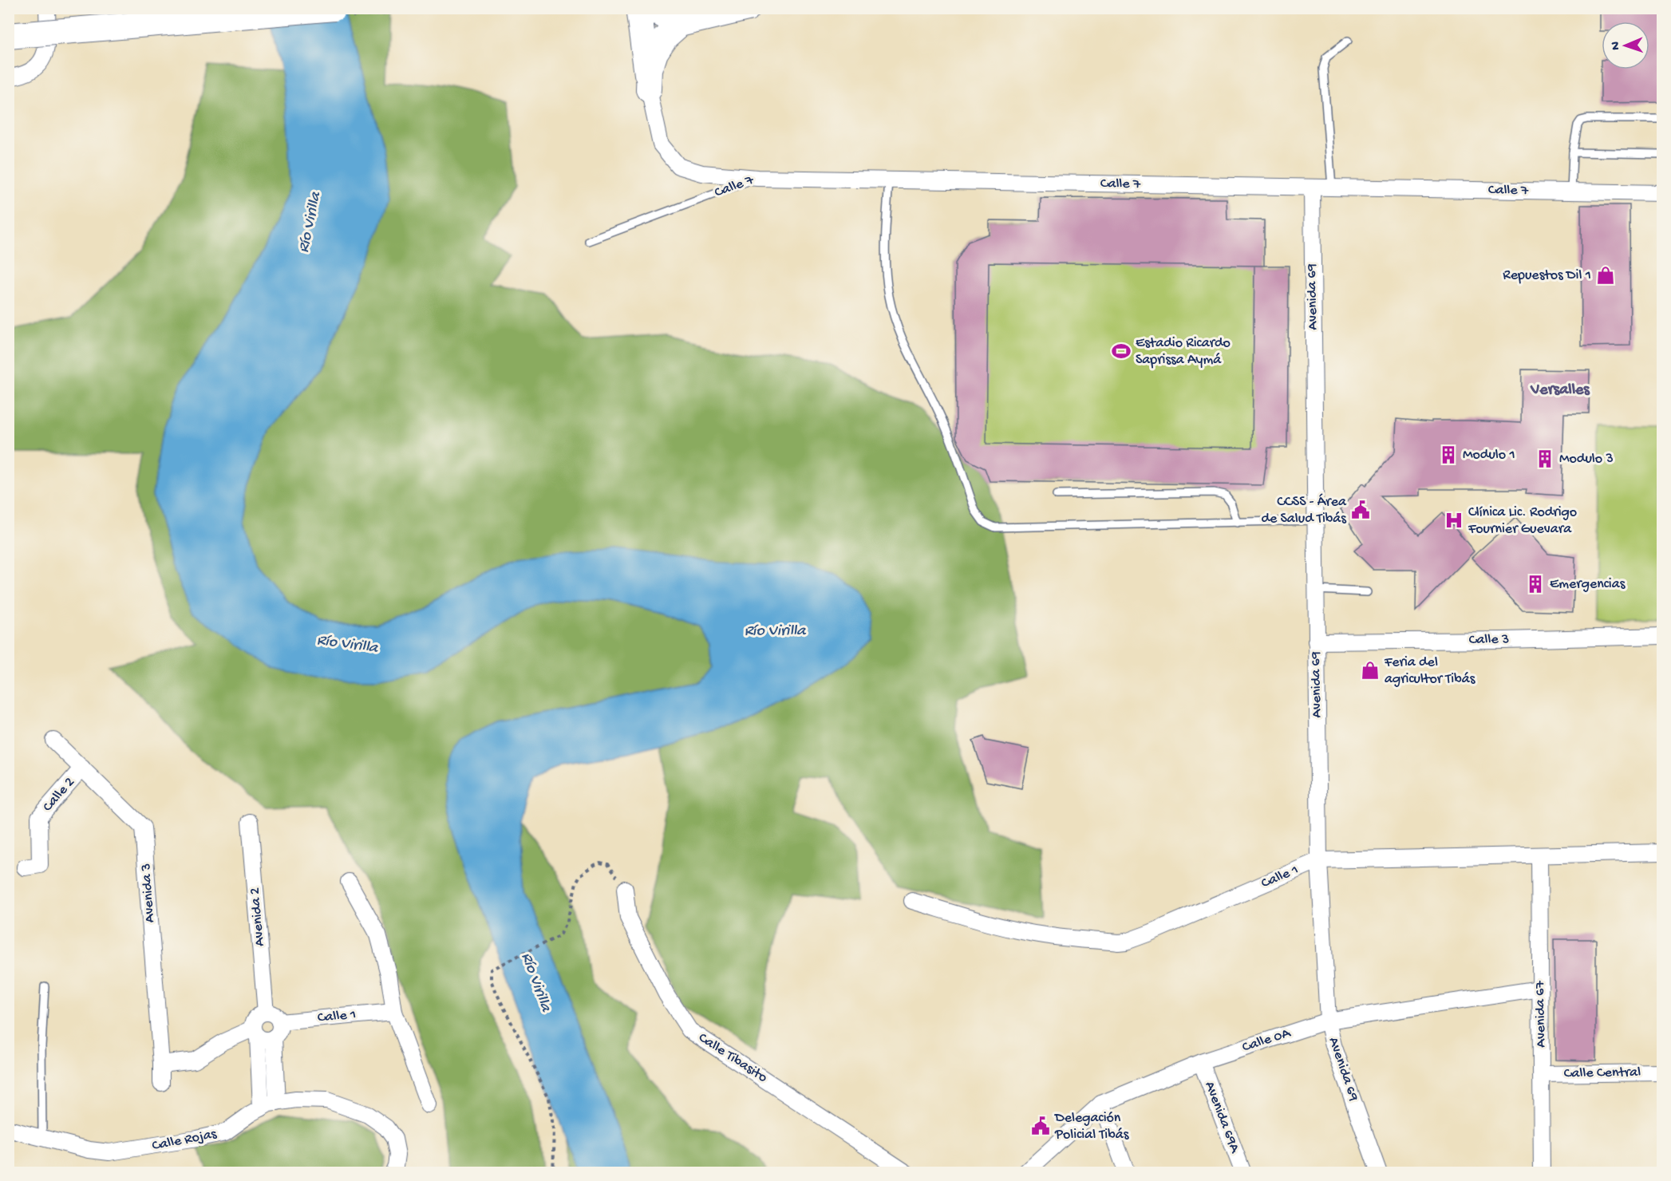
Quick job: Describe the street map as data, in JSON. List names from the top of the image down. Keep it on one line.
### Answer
{"streets":{"street":["Calle 7","Avenida 69","Calle 3","Calle 2","Calle 1","Avenida 3","Avenida 2","Avenida 67","Calle 0A","Calle Tibasito","Calle Central","Avenida 69A","Calle Rojas"]},"crossings":[["Calle 7","Avenida 69"],["Avenida 69","Calle 3"],["Avenida 69","Calle 1"],["Avenida 69","Calle 0A"],["Calle 2","Avenida 3"],["Calle 1","Avenida 2"],["Calle 1","Avenida 67"],["Avenida 67","Calle 0A"],["Avenida 67","Calle Central"],["Calle 0A","Avenida 69A"]],"districts":["Versalles"],"water":["Río Virilla"],"places":{"shop":["Repuestos Dil 1","Feria del agricultor Tibás"],"sports":["Estadio Ricardo Saprissa Aymá"],"building":["Modulo 1","Modulo 3","Emergencias"],"public building":["CCSS - Área de Salud Tibás","Delegación Policial Tibás"],"hospital":["Clínica Lic. Rodrigo Fournier Guevara"]},"north":"left"}
